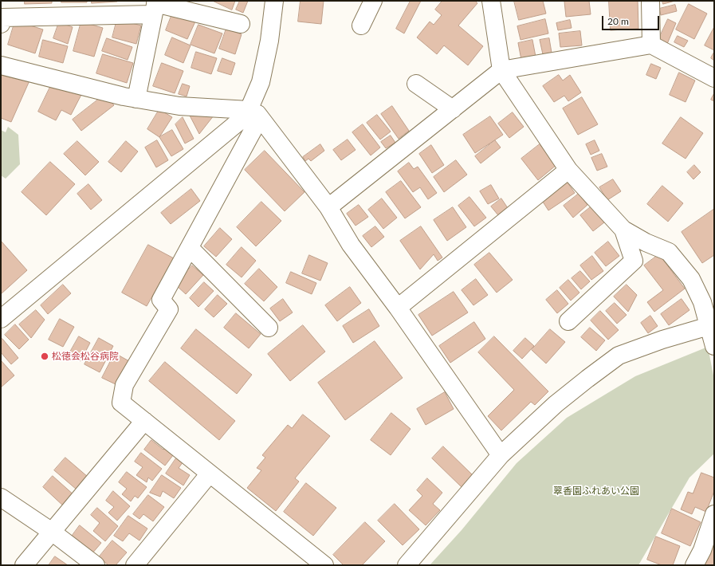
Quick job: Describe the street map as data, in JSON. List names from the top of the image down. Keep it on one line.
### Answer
{"parks":["翠香園ふれあい公園"],"places":["松徳会松谷病院"],"scale_bar":"20 m"}
